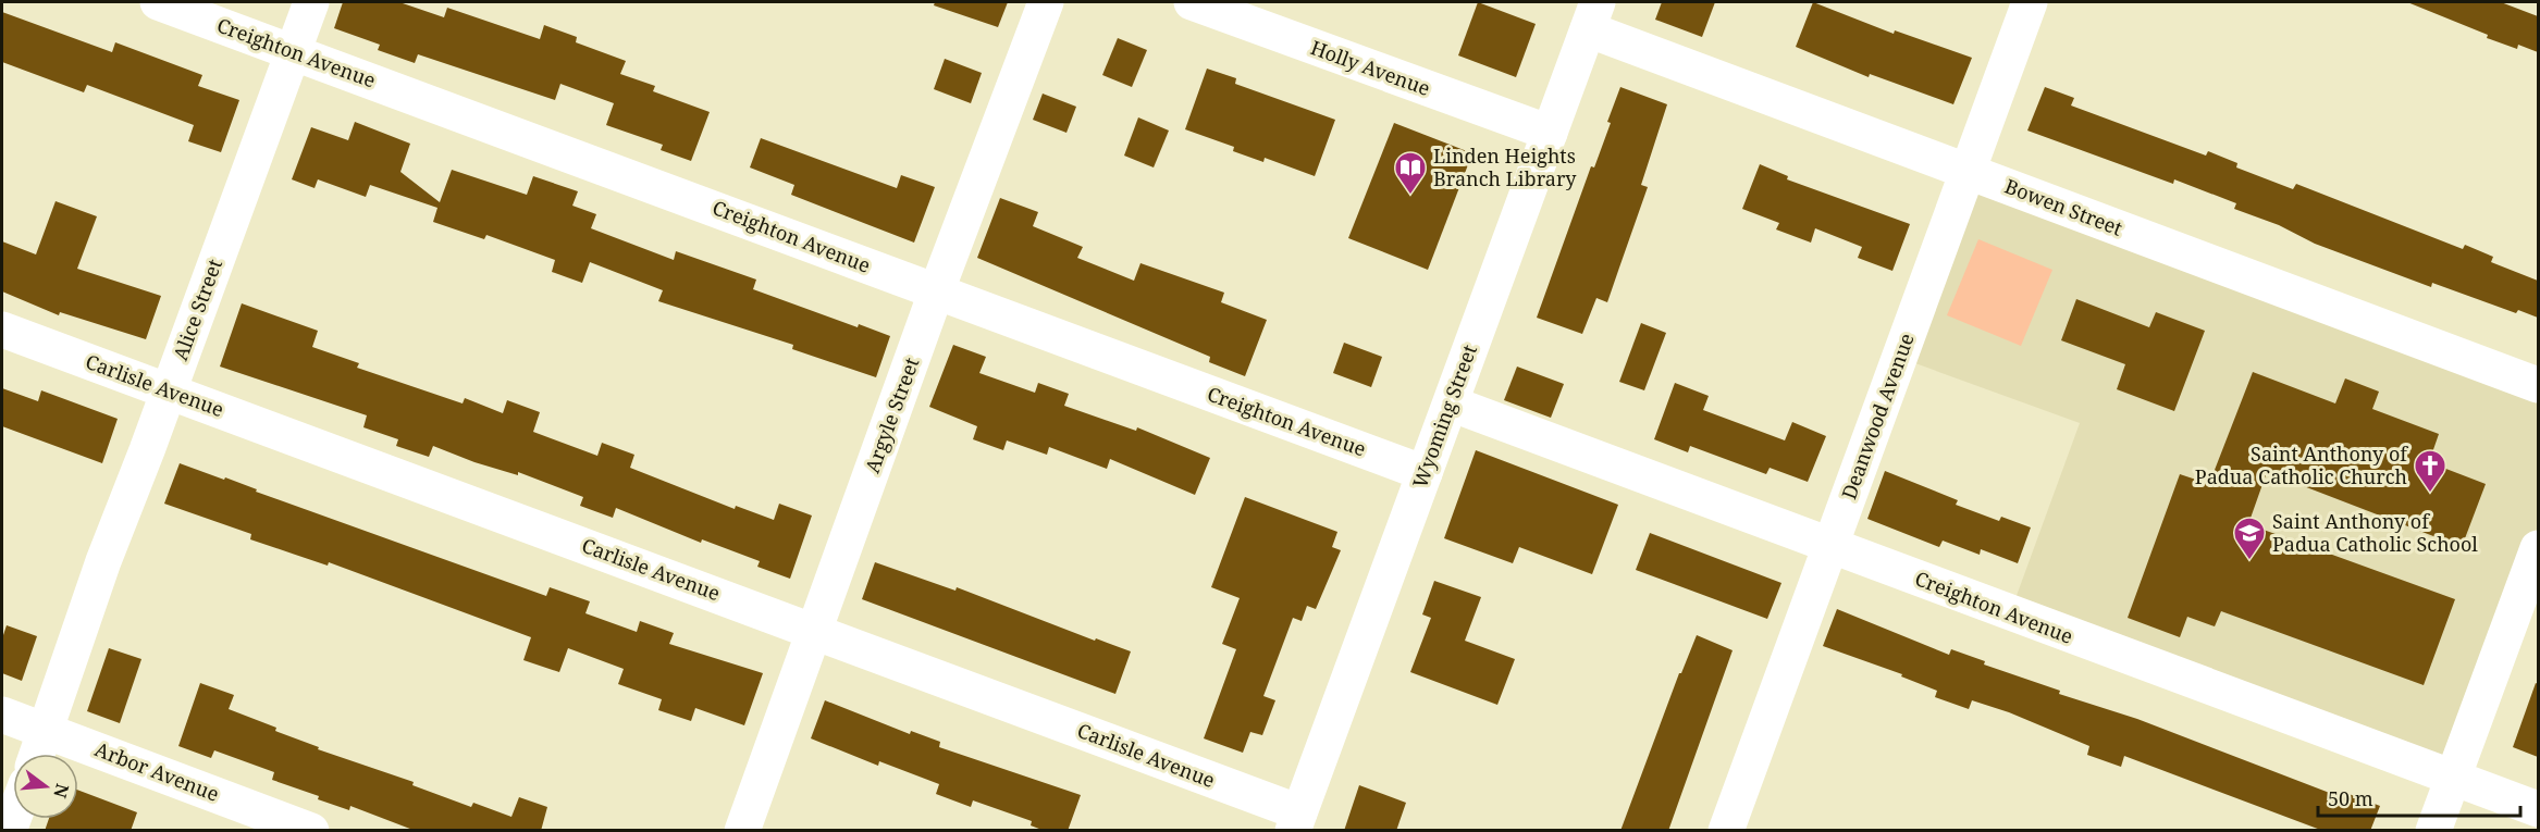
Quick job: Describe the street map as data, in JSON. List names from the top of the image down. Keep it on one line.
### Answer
{"streets":{"street":["Creighton Avenue","Holly Avenue","Bowen Street","Alice Street","Carlisle Avenue","Argyle Street","Wyoming Street","Deanwood Avenue","Arbor Avenue"]},"crossings":[["Creighton Avenue","Alice Street"],["Creighton Avenue","Argyle Street"],["Creighton Avenue","Wyoming Street"],["Creighton Avenue","Deanwood Avenue"],["Holly Avenue","Wyoming Street"],["Bowen Street","Wyoming Street"],["Bowen Street","Deanwood Avenue"],["Alice Street","Carlisle Avenue"],["Alice Street","Arbor Avenue"],["Carlisle Avenue","Argyle Street"],["Carlisle Avenue","Wyoming Street"]],"places":{"library":["Linden Heights Branch Library"],"church":["Saint Anthony of Padua Catholic Church"],"school or university":["Saint Anthony of Padua Catholic School"]},"scale_bar":"50 m","north":"right"}
